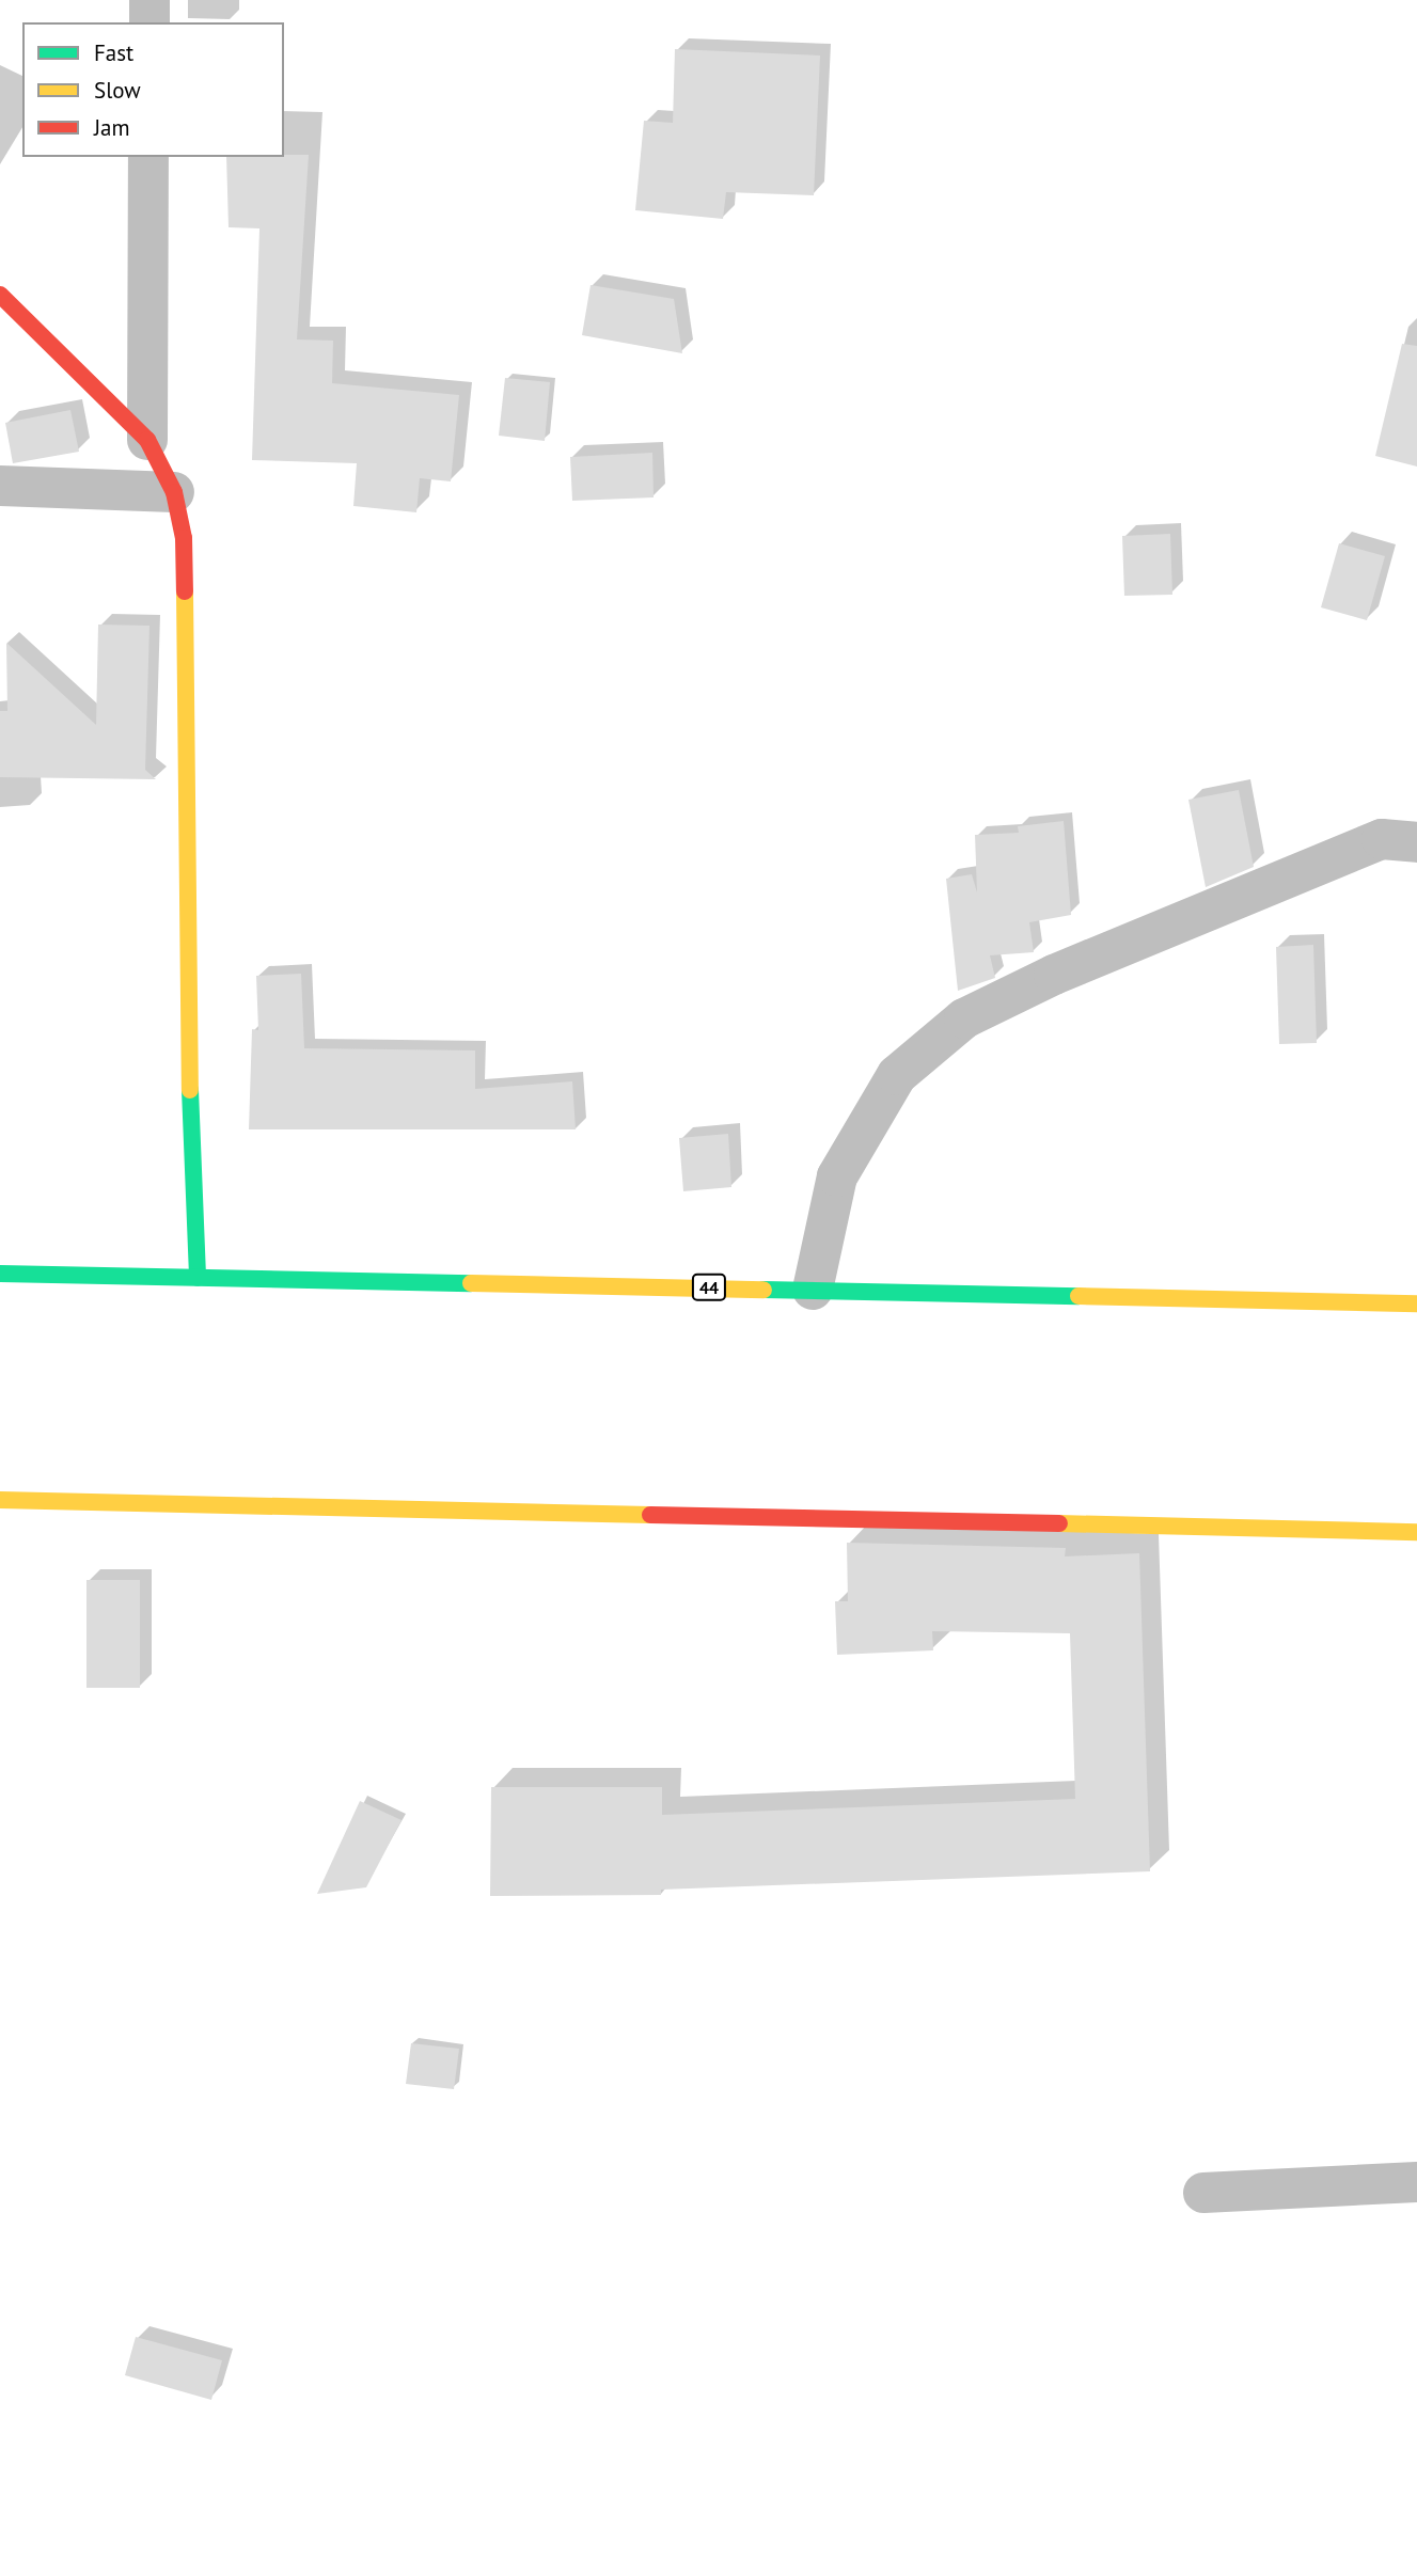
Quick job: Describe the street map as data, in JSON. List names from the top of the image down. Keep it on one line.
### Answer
{"streets":{"street":["44"]},"legend":["Fast","Slow","Jam"]}
